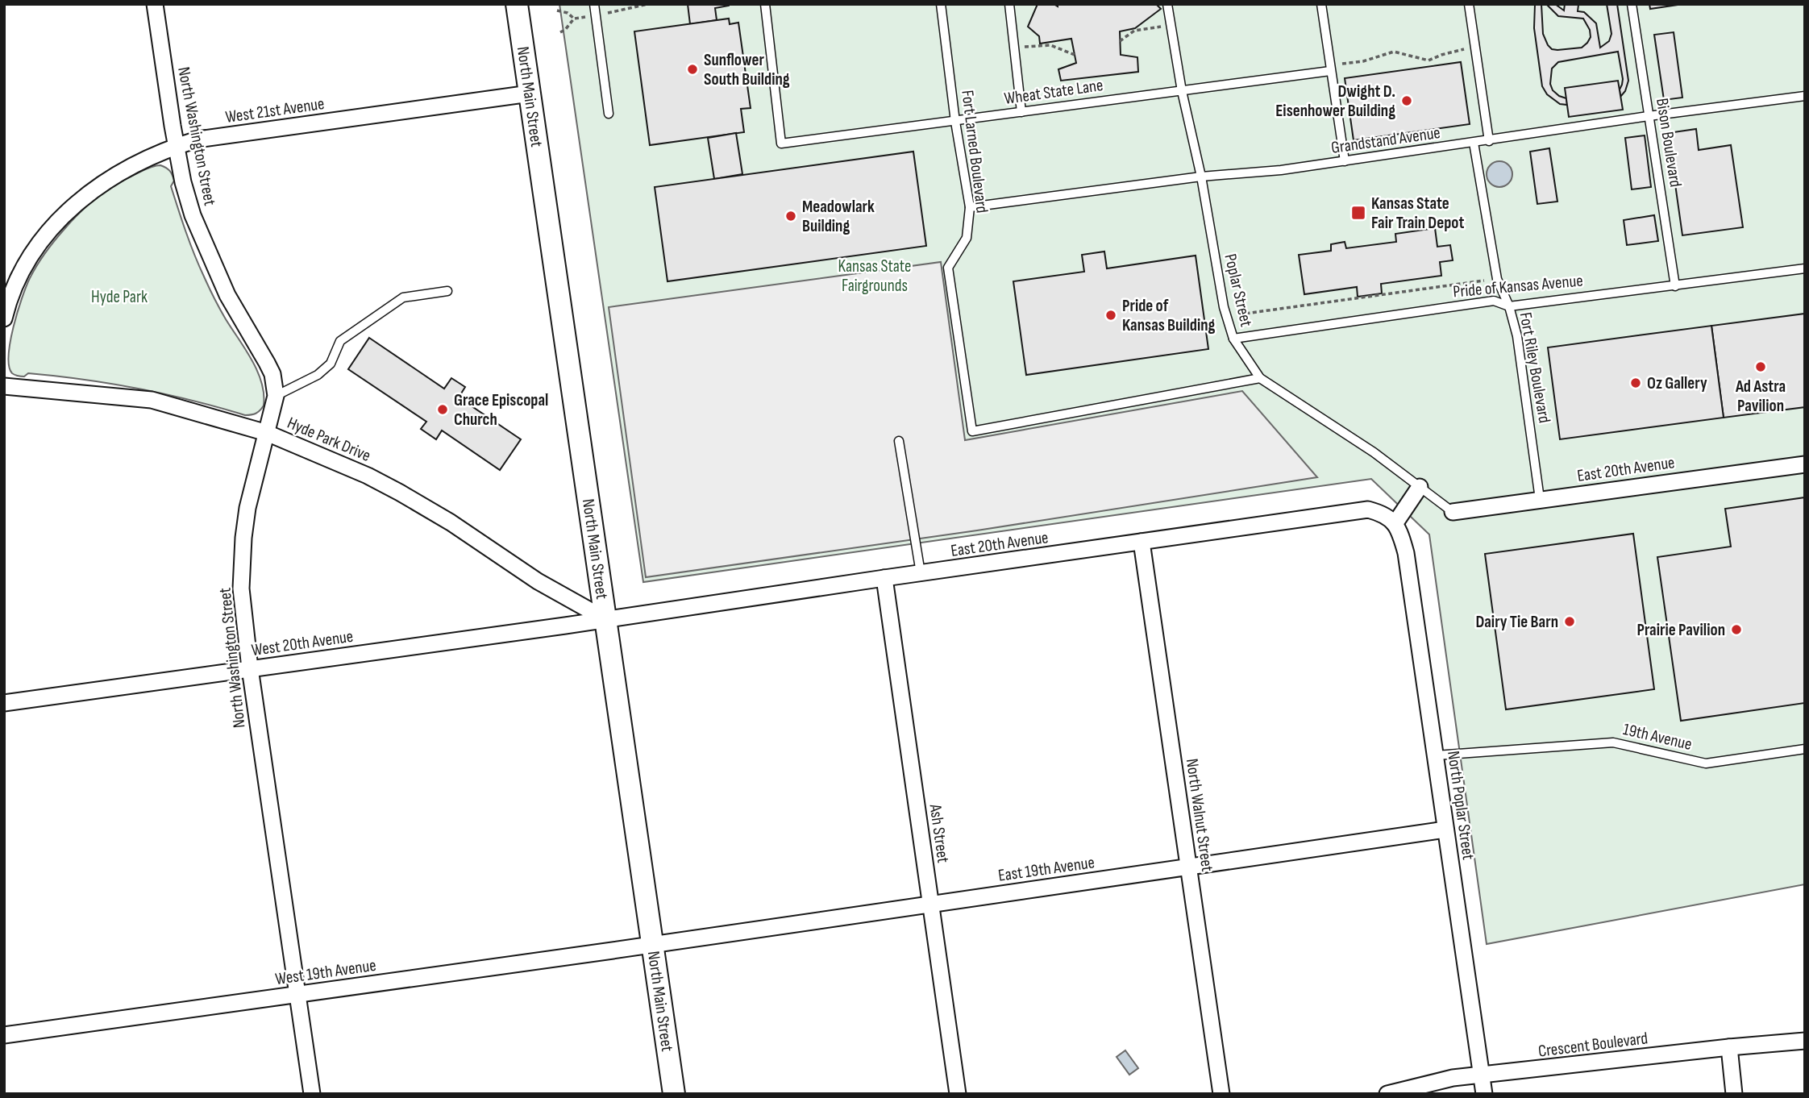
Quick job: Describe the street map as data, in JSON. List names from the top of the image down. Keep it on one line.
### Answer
{"streets":{"main road":["North Main Street"],"street":["West 21st Avenue","North Washington Street","Hyde Park Drive","East 20th Avenue","West 20th Avenue","North Poplar Street","North Walnut Street","Ash Street","East 19th Avenue","West 19th Avenue","Crescent Boulevard"],"lane":["Wheat State Lane","Grandstand Avenue","Bison Boulevard","Fort Larned Boulevard","Pride of Kansas Avenue","Poplar Street","Fort Riley Boulevard","19th Avenue"]},"crossings":[["Wheat State Lane","Fort Larned Boulevard"],["Wheat State Lane","Poplar Street"],["North Main Street","West 21st Avenue"],["North Main Street","Hyde Park Drive"],["North Main Street","East 20th Avenue"],["North Main Street","West 20th Avenue"],["North Main Street","East 19th Avenue"],["North Main Street","West 19th Avenue"],["West 21st Avenue","North Washington Street"],["North Washington Street","Hyde Park Drive"],["North Washington Street","West 20th Avenue"],["North Washington Street","West 19th Avenue"],["Grandstand Avenue","Bison Boulevard"],["Grandstand Avenue","Fort Larned Boulevard"],["Grandstand Avenue","Poplar Street"],["Grandstand Avenue","Fort Riley Boulevard"],["Bison Boulevard","Pride of Kansas Avenue"],["Fort Larned Boulevard","Poplar Street"],["Pride of Kansas Avenue","Poplar Street"],["Pride of Kansas Avenue","Fort Riley Boulevard"],["Poplar Street","East 20th Avenue"],["Fort Riley Boulevard","East 20th Avenue"],["Hyde Park Drive","East 20th Avenue"],["Hyde Park Drive","West 20th Avenue"],["East 20th Avenue","West 20th Avenue"],["East 20th Avenue","North Poplar Street"],["East 20th Avenue","North Walnut Street"],["East 20th Avenue","Ash Street"],["19th Avenue","North Poplar Street"],["North Poplar Street","East 19th Avenue"],["North Poplar Street","Crescent Boulevard"],["North Walnut Street","East 19th Avenue"],["Ash Street","East 19th Avenue"],["East 19th Avenue","West 19th Avenue"]],"parks":["Kansas State Fairgrounds","Hyde Park"],"places":{"other":["Sunflower South Building","Dwight D. Eisenhower Building","Meadowlark Building","Pride of Kansas Building","Ad Astra Pavilion","Oz Gallery","Grace Episcopal Church","Dairy Tie Barn","Prairie Pavilion"],"transit":["Kansas State Fair Train Depot"]}}
